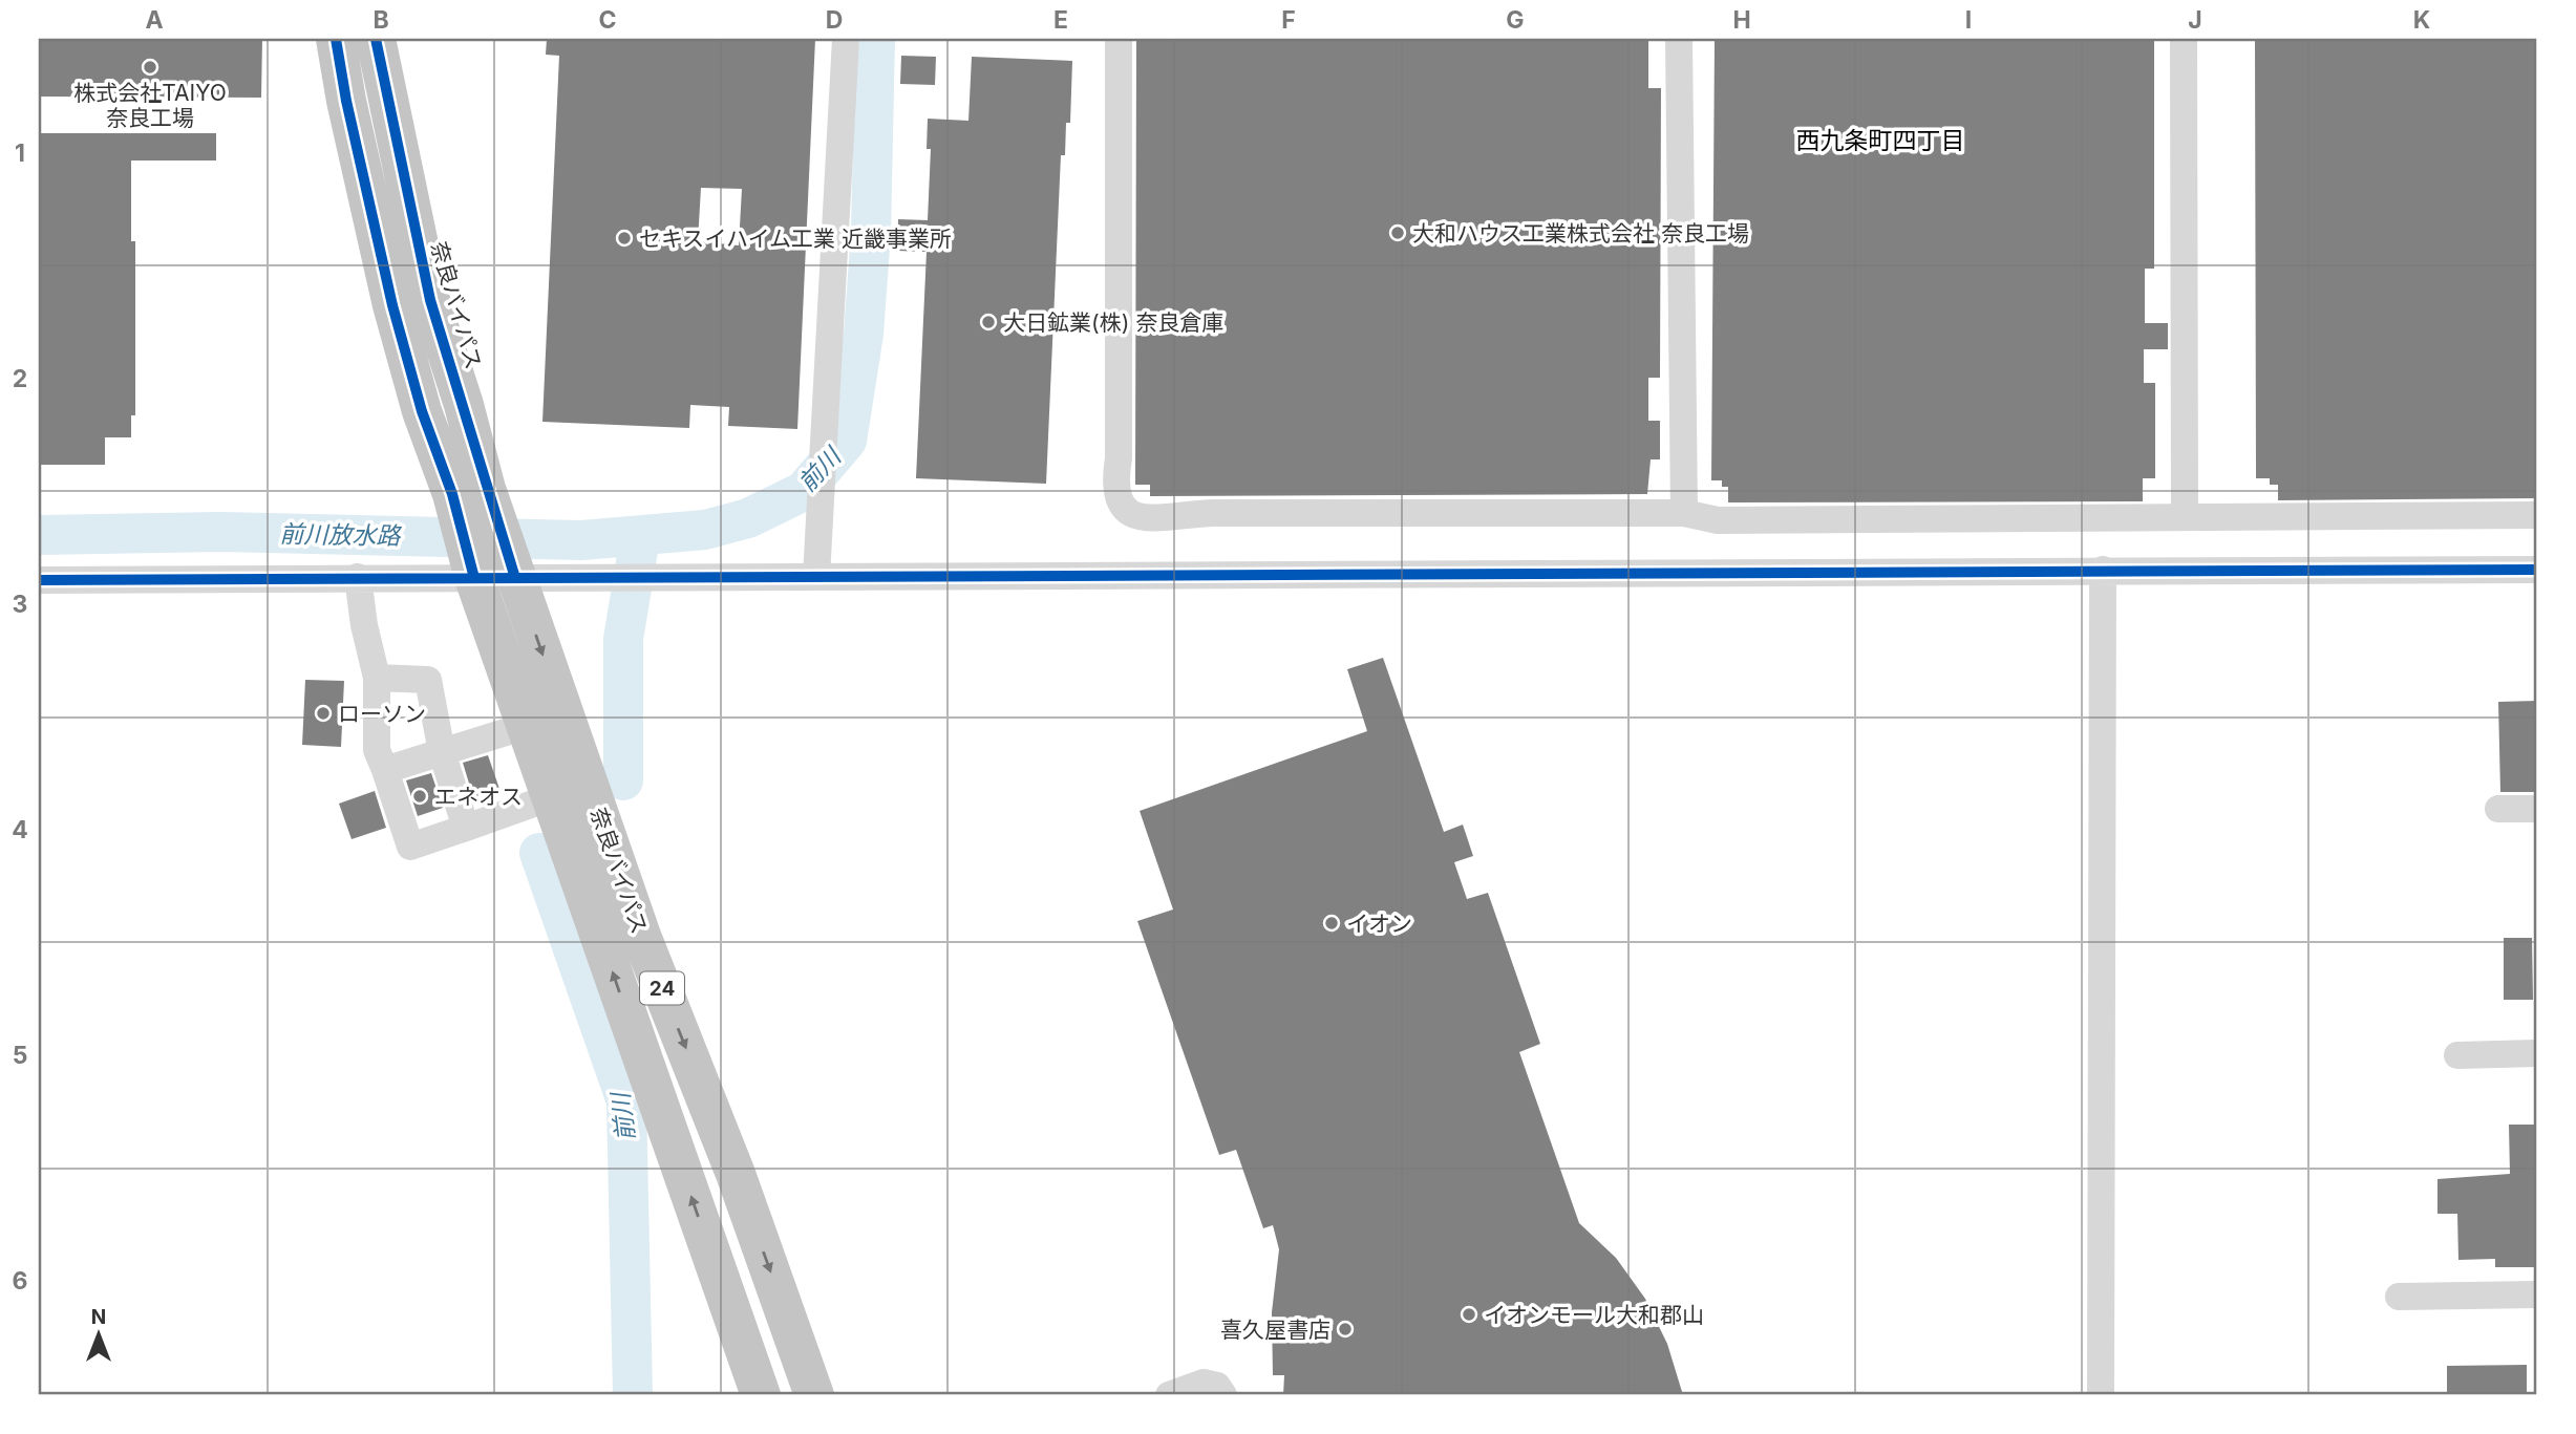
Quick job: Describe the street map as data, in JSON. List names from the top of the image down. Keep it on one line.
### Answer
{"streets":{"highway":["奈良バイパス","24"]},"districts":["西九条町四丁目"],"water":["前川","前川放水路"],"places":["株式会社TAIYO 奈良工場","大和ハウス工業株式会社 奈良工場","セキスイハイム工業 近畿事業所","大日鉱業(株) 奈良倉庫","ローソン","エネオス","イオン","イオンモール大和郡山","喜久屋書店"],"north":"top","grid":{"columns":["A","B","C","D","E","F","G","H","I","J","K"],"rows":["1","2","3","4","5","6"]}}
